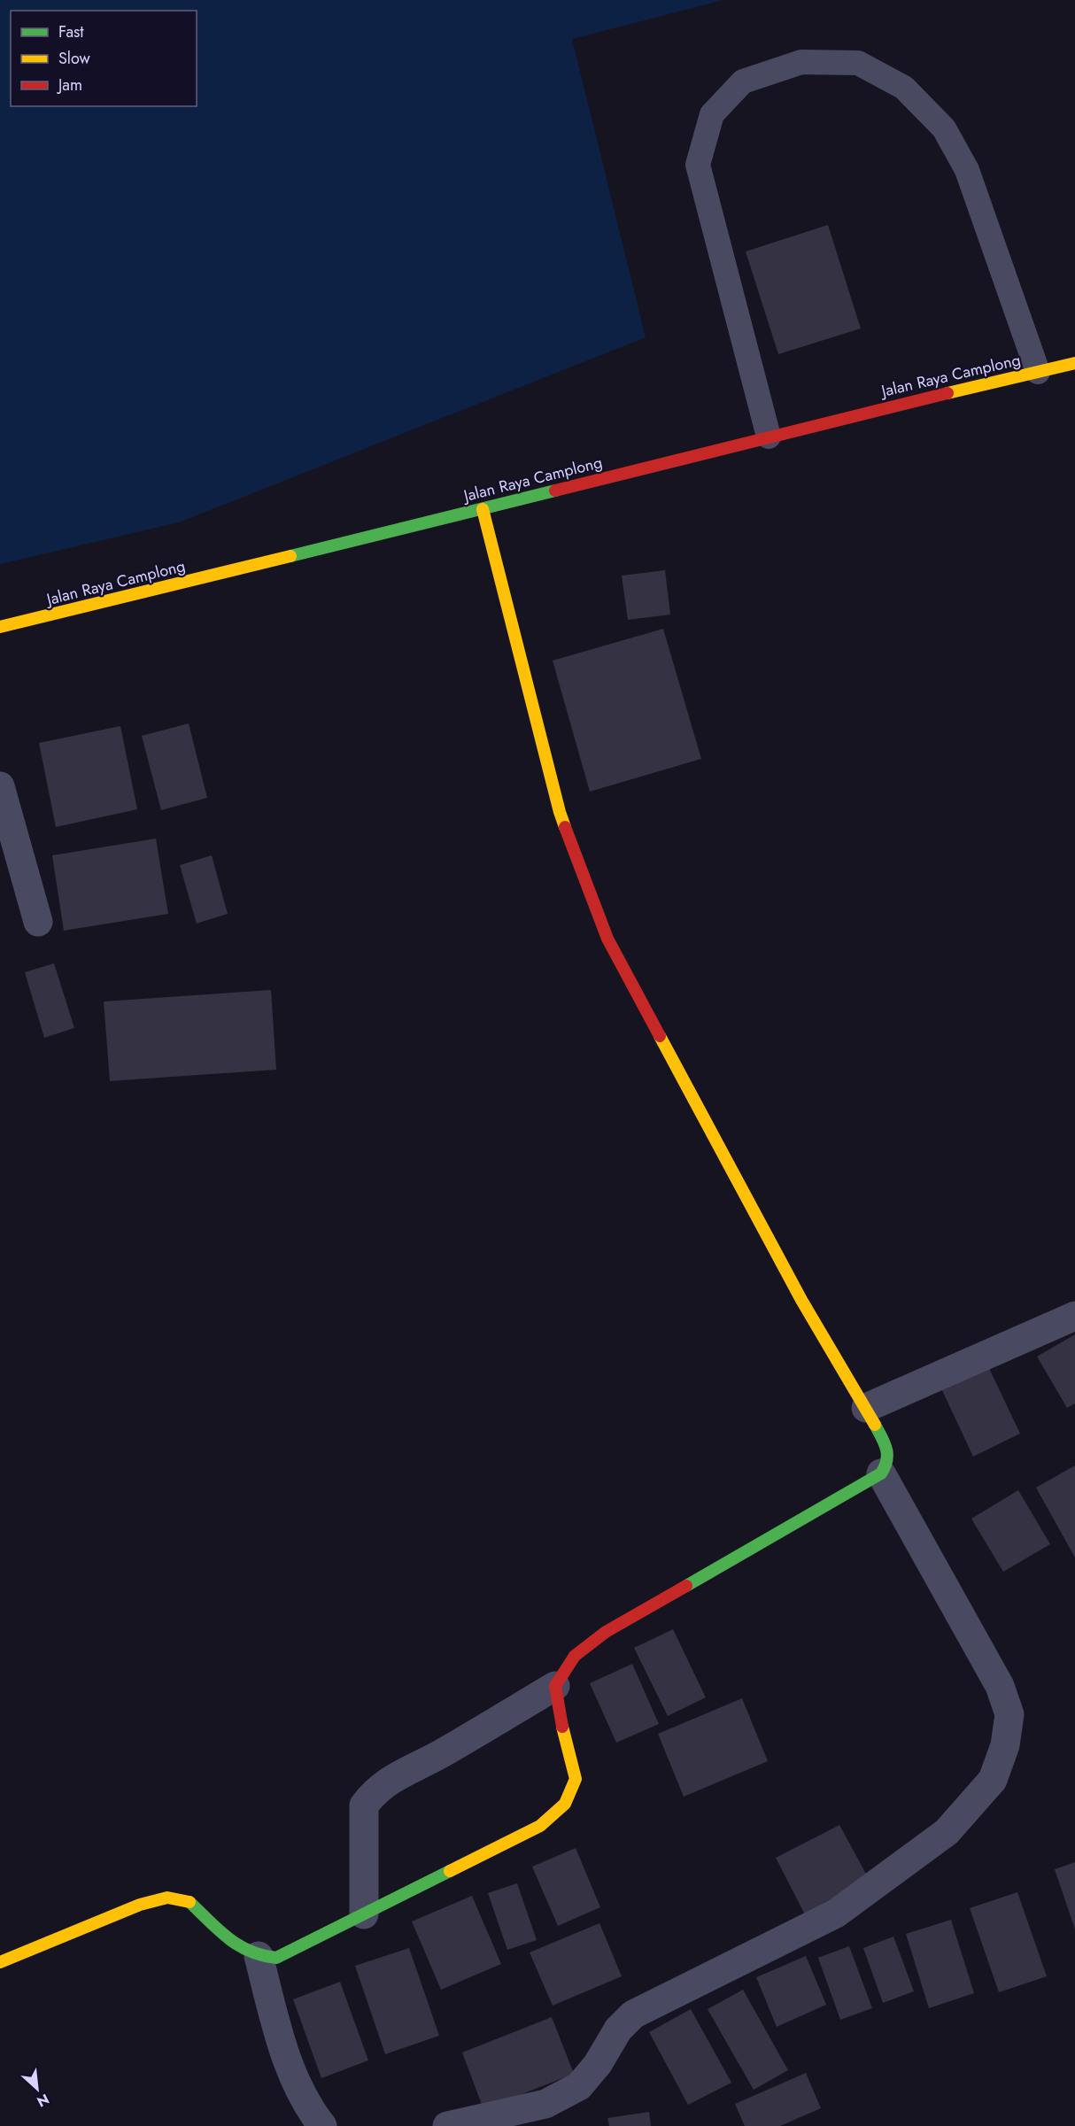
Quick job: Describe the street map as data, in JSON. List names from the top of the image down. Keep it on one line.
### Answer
{"streets":{"main road":["Jalan Raya Camplong"]},"legend":["Fast","Slow","Jam"],"north":"bottom right"}
